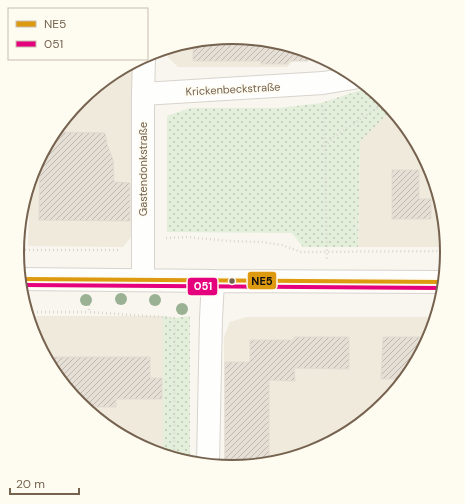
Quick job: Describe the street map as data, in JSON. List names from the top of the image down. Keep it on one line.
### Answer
{"streets":{"street":["Krickenbeckstraße","Gastendonkstraße"]},"crossings":[["Krickenbeckstraße","Gastendonkstraße"]],"lines":["transit line NE5","transit line 051"],"legend":["NE5","051"],"scale_bar":"20 m"}
